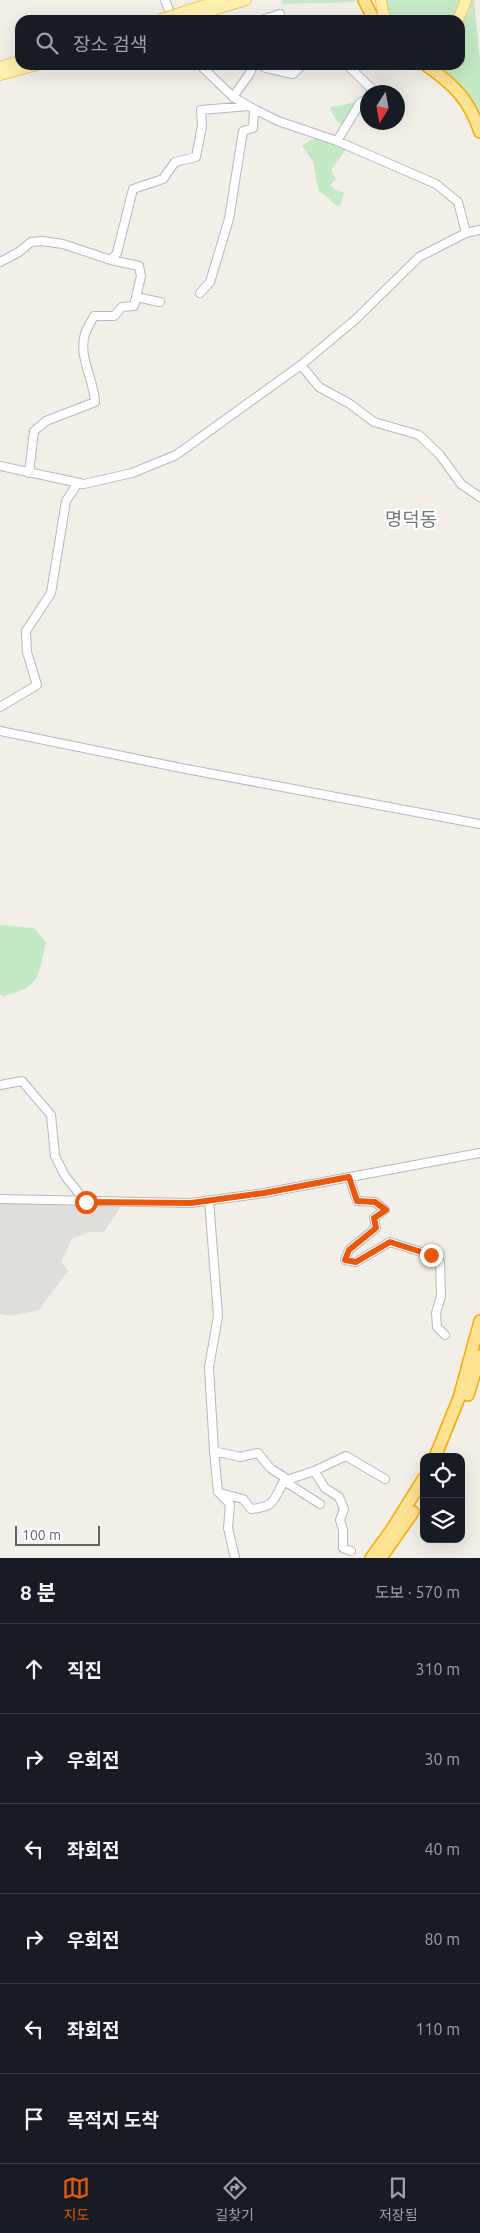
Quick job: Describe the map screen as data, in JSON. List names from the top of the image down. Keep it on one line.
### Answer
{"districts":["명덕동"],"scale_bar":"100 m","north":"bottom","page":{"search":"장소 검색","scale":"100 m","heading":["8 분","도보 · 570 m"],"list":[["직진","310 m"],["우회전","30 m"],["좌회전","40 m"],["우회전","80 m"],["좌회전","110 m"],"목적지 도착"],"nav":["지도","길찾기","저장됨"]}}
